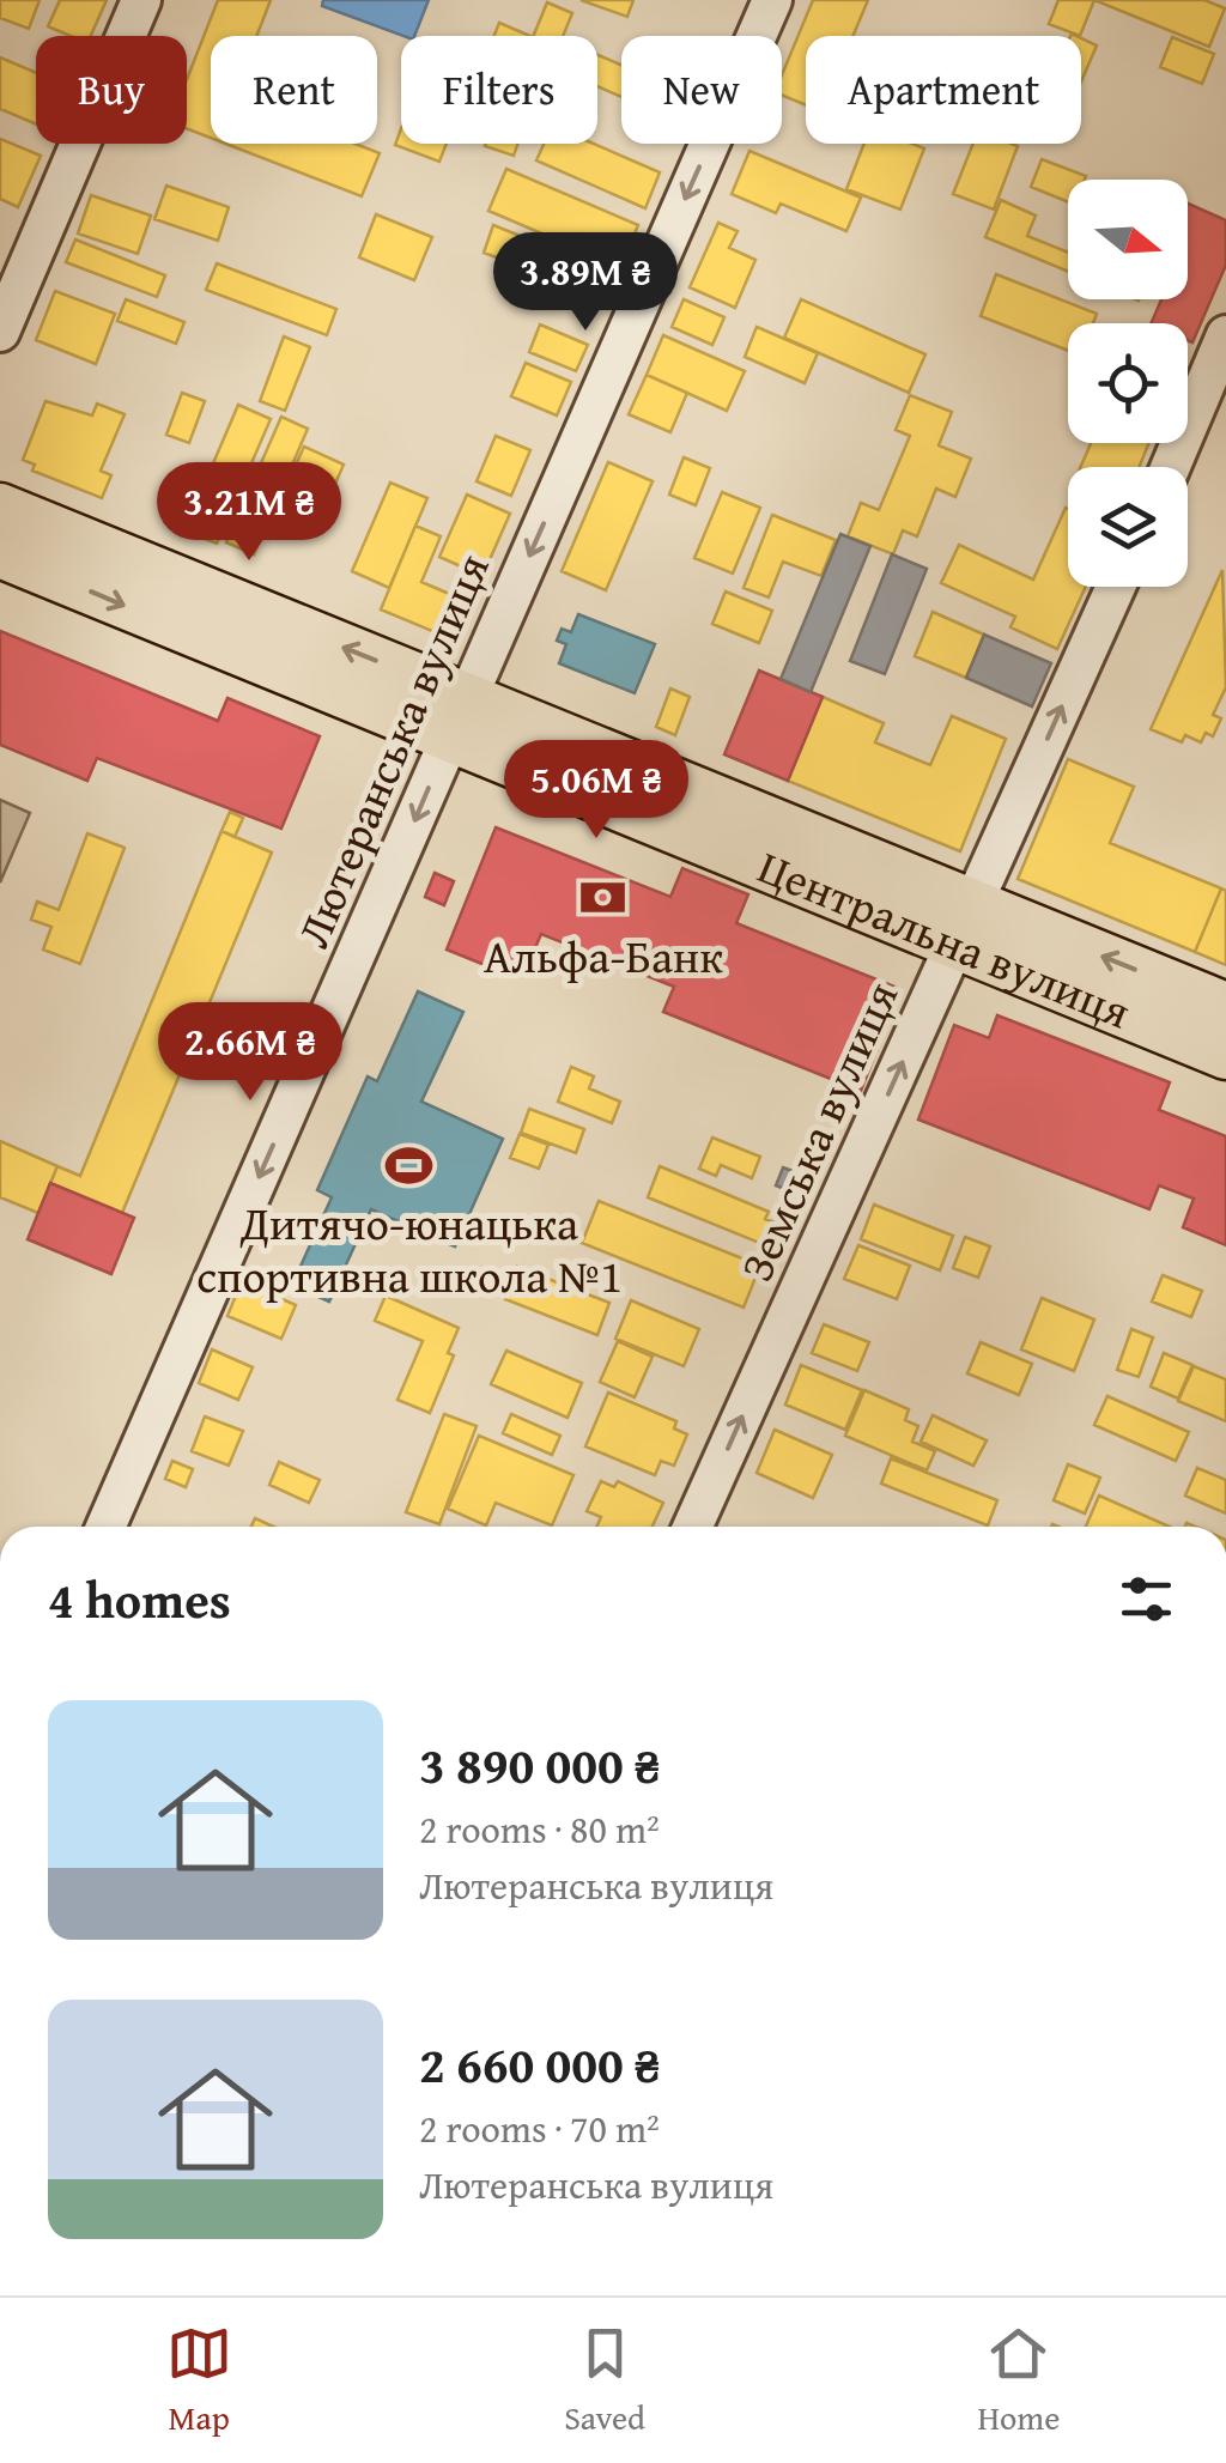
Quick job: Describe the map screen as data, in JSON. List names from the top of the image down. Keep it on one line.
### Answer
{"streets":{"main road":["Центральна вулиця"],"street":["Лютеранська вулиця","Земська вулиця"]},"crossings":[["Лютеранська вулиця","Центральна вулиця"],["Центральна вулиця","Земська вулиця"]],"one_way":["Лютеранська вулиця","Земська вулиця"],"places":{"bank":["Альфа-Банк"],"sports":["Дитячо-юнацька спортивна школа №1"]},"north":"right","page":{"chip":["Buy","Rent","Filters","New","Apartment"],"price":["3.89M ₴","3.21M ₴","5.06M ₴","2.66M ₴"],"heading":"4 homes","list":[{"name":"3 890 000 ₴","note":"2 rooms · 80 m² · Лютеранська вулиця"},{"name":"2 660 000 ₴","note":"2 rooms · 70 m² · Лютеранська вулиця"}],"tabs":["Map","Saved","Home"]}}
